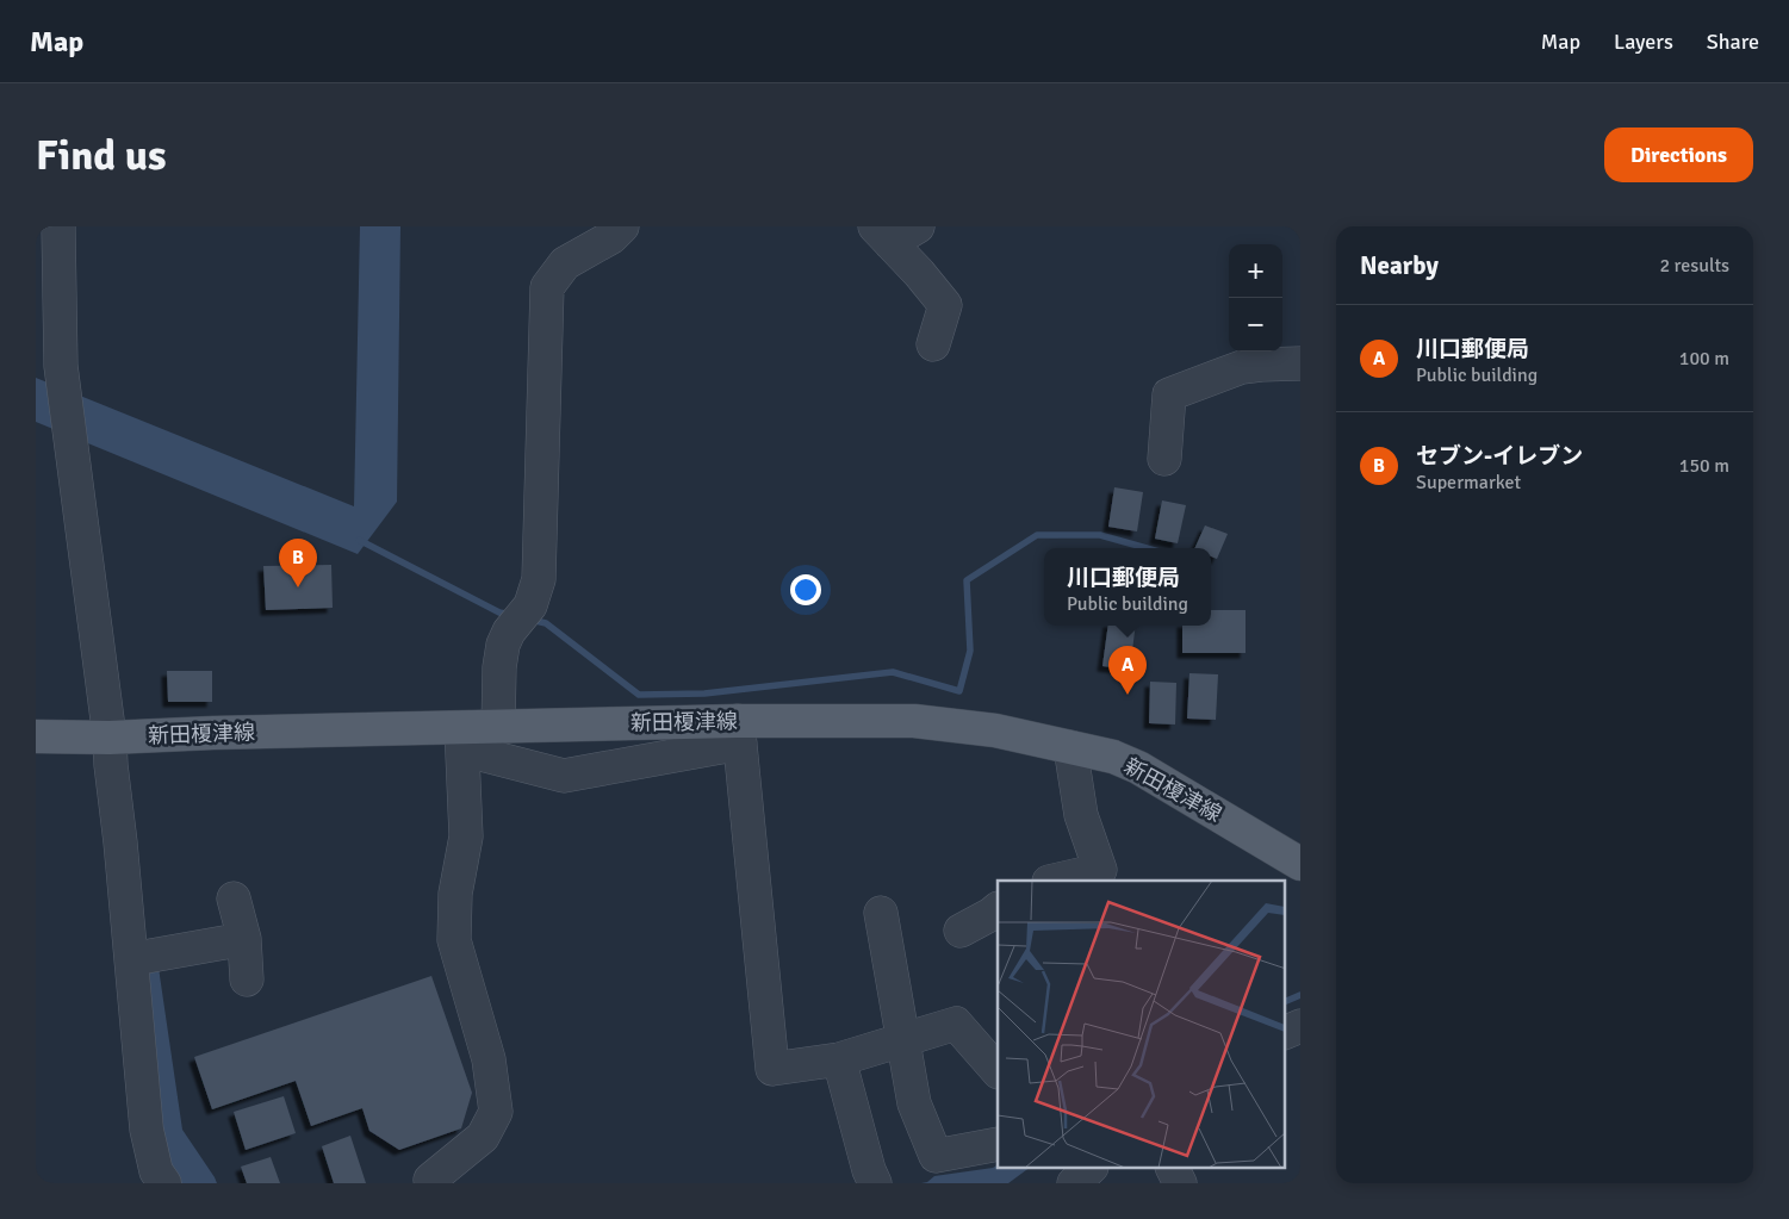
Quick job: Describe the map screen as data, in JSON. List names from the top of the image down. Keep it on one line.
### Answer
{"streets":{"main road":["新田榎津線"]},"page":{"header":"Map","nav":["Map","Layers","Share"],"buttons":"Directions","title":"Find us","heading":["Nearby","2 results"],"map_buttons":["+","−"],"list":[{"mark":"A","name":"川口郵便局","note":"Public building","value":"100 m"},{"mark":"B","name":"セブン-イレブン","note":"Supermarket","value":"150 m"}],"pins":["B","A"],"popup":["川口郵便局","Public building"]}}
